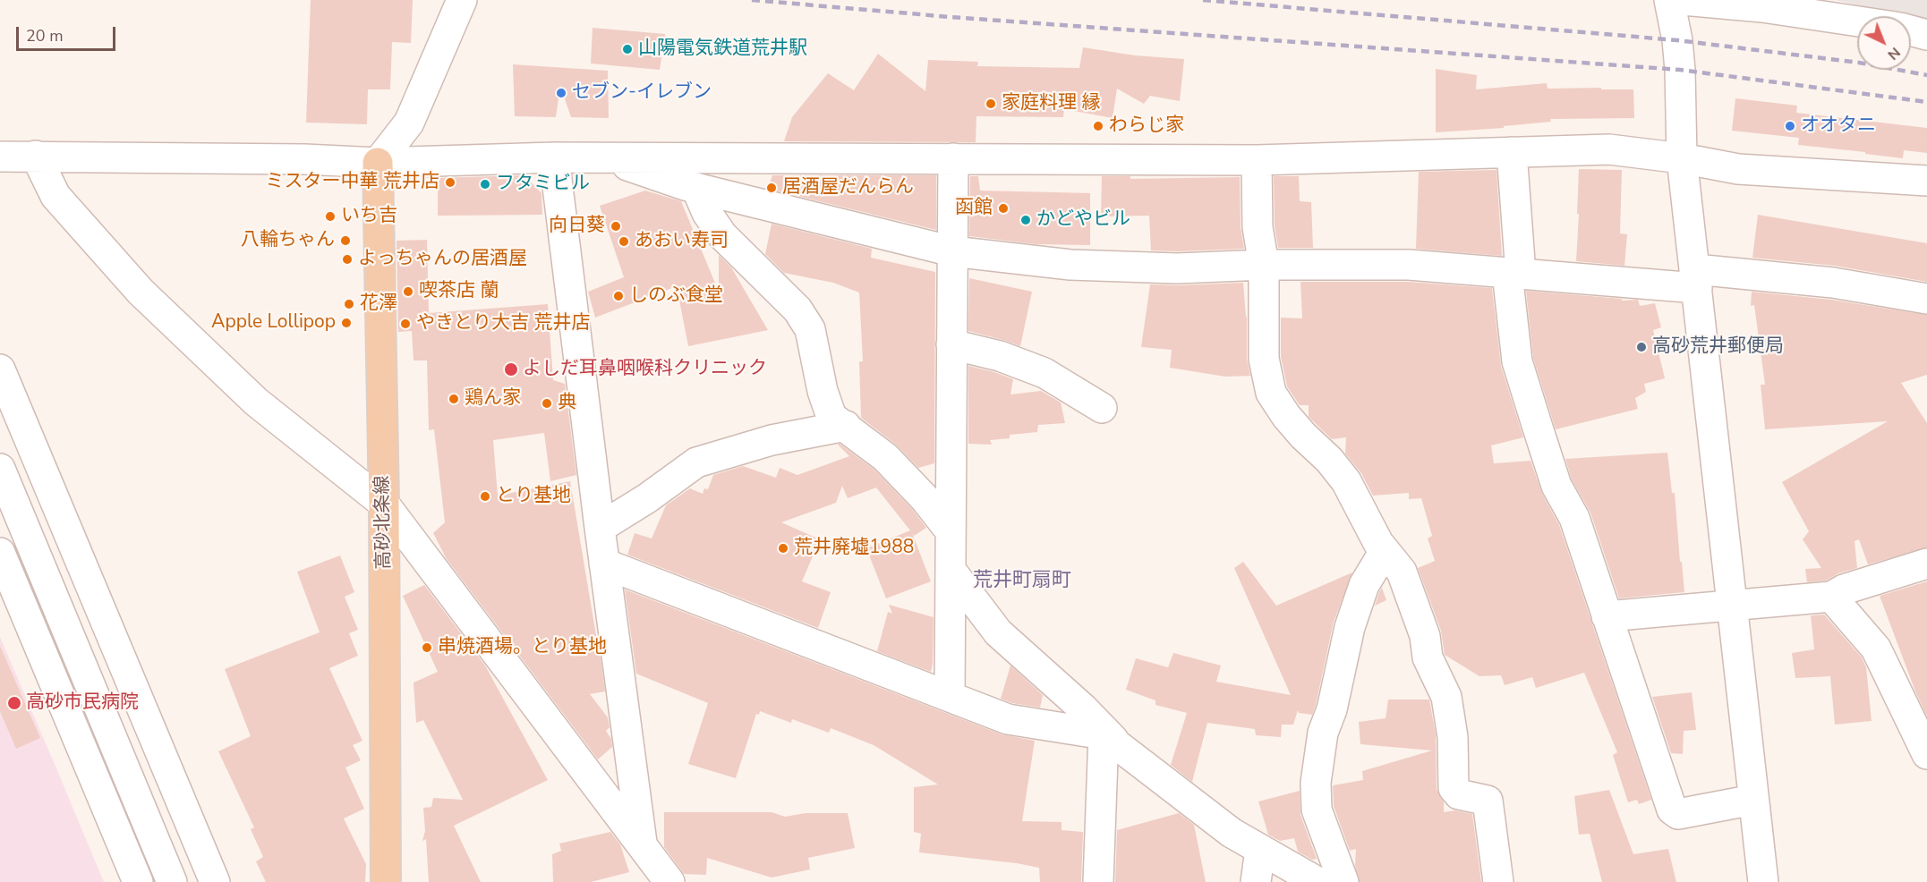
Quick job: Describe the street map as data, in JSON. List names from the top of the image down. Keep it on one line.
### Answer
{"streets":{"main road":["高砂北条線"]},"districts":["荒井町扇町"],"places":["山陽電気鉄道荒井駅","セブン-イレブン","家庭料理 縁","わらじ家","オオタニ","ミスター中華 荒井店","フタミビル","居酒屋だんらん","函館","いち吉","かどやビル","向日葵","八輪ちゃん","あおい寿司","よっちゃんの居酒屋","喫茶店 蘭","しのぶ食堂","花澤","Apple Lollipop","やきとり大吉 荒井店","高砂荒井郵便局","よしだ耳鼻咽喉科クリニック","鶏ん家","典","とり基地","荒井廃墟1988","串焼酒場。とり基地","高砂市民病院"],"scale_bar":"20 m","north":"bottom right"}
